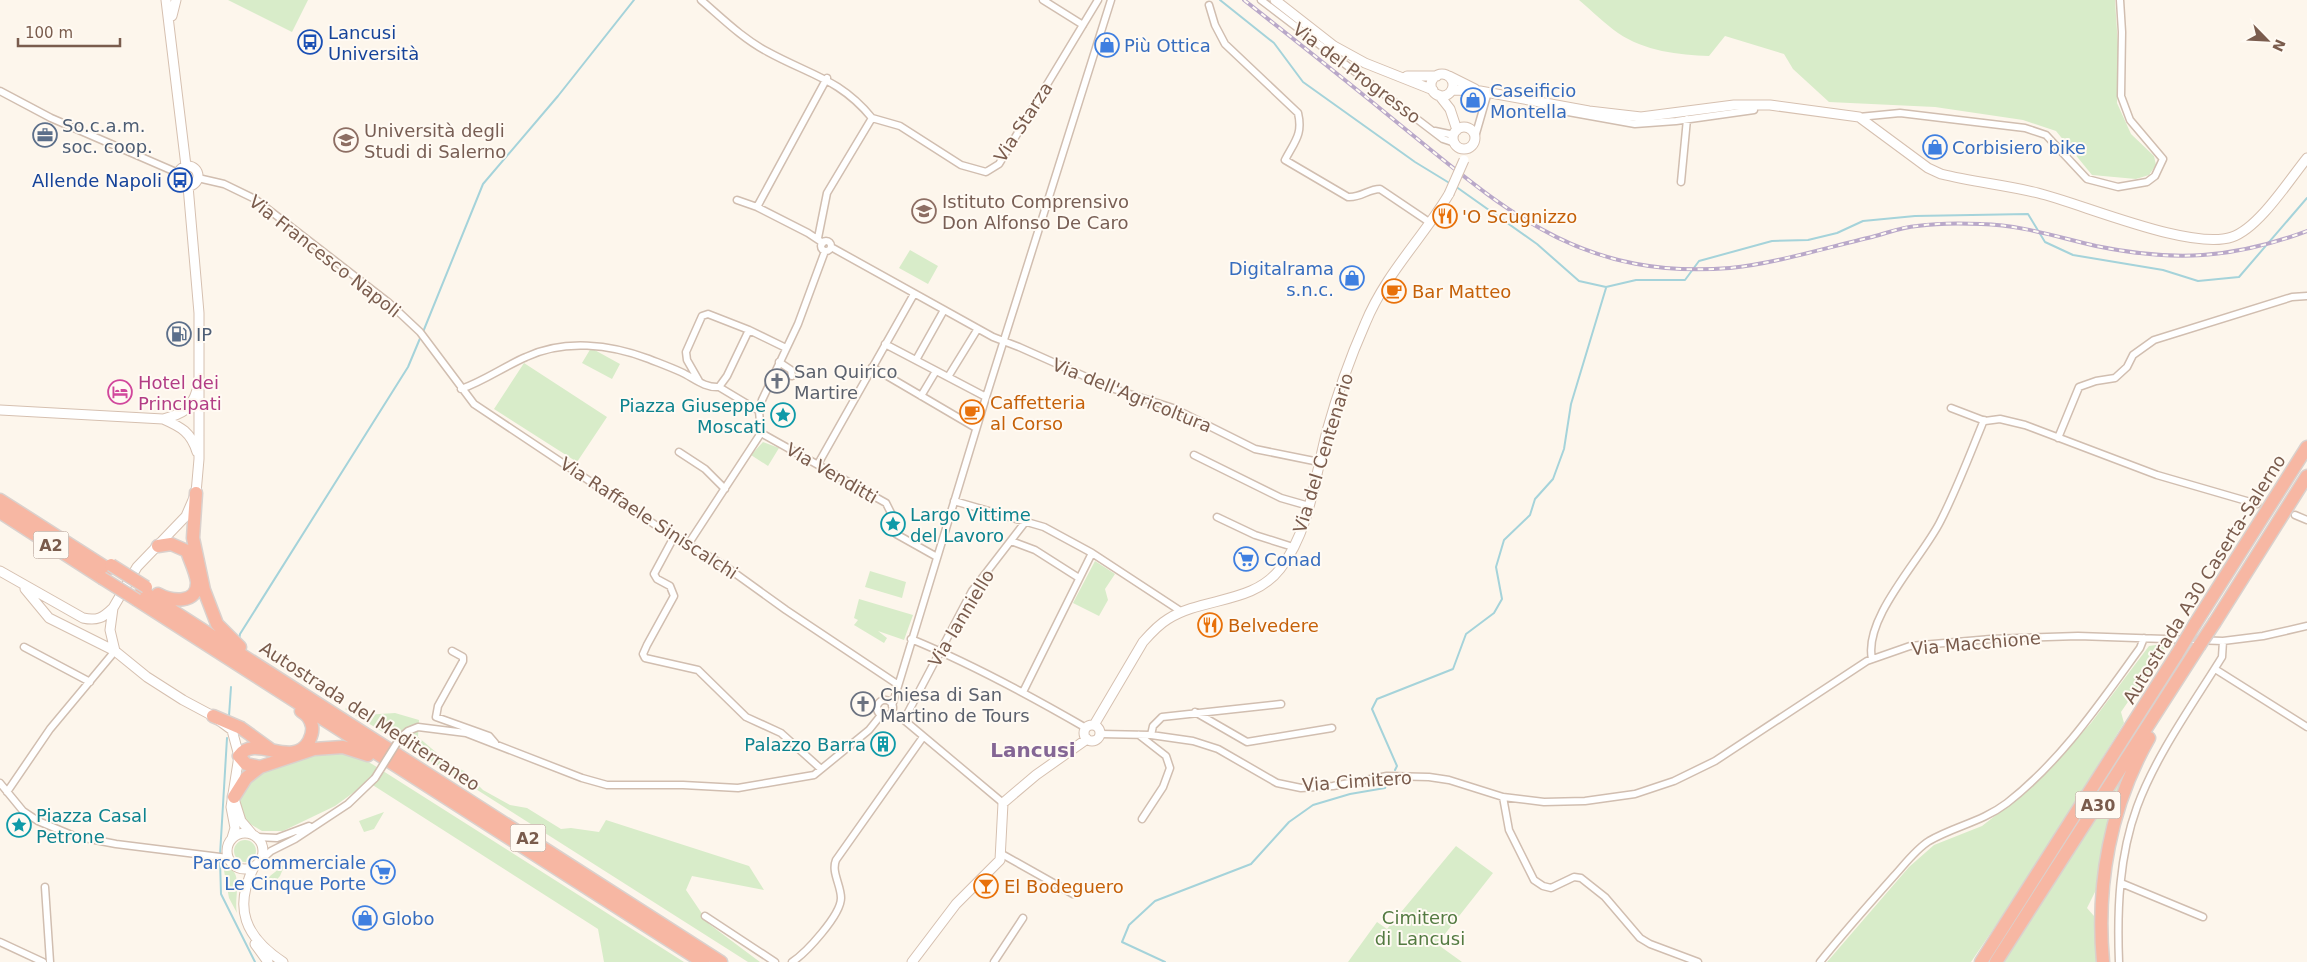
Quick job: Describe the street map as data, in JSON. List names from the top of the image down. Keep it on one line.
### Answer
{"streets":{"highway":["A2","Autostrada A30 Caserta-Salerno","Autostrada del Mediterraneo","A30"],"street":["Via del Progresso","Via Starza","Via Francesco Napoli","Via dell'Agricoltura","Via del Centenario","Via Venditti","Via Raffaele Siniscalchi","Via Ianniello","Via Macchione","Via Cimitero"]},"crossings":[["Via Francesco Napoli","Via Raffaele Siniscalchi"],["Via dell'Agricoltura","Via del Centenario"],["Via del Centenario","Via Cimitero"],["Autostrada A30 Caserta-Salerno","A30"],["Via Macchione","Via Cimitero"]],"districts":["Lancusi"],"parks":["Cimitero di Lancusi"],"places":{"bus stop":["Lancusi Università","Allende Napoli"],"shop":["Più Ottica","Caseificio Montella","Corbisiero bike","Digitalrama s.n.c.","Globo"],"office":["So.c.a.m. soc. coop."],"school or university":["Università degli Studi di Salerno","Istituto Comprensivo Don Alfonso De Caro"],"restaurant":["'O Scugnizzo","Belvedere"],"cafe":["Bar Matteo","Caffetteria al Corso"],"fuel station":["IP"],"church":["San Quirico Martire","Chiesa di San Martino de Tours"],"hotel":["Hotel dei Principati"],"place":["Piazza Giuseppe Moscati","Largo Vittime del Lavoro","Piazza Casal Petrone"],"supermarket":["Conad","Parco Commerciale Le Cinque Porte"],"building":["Palazzo Barra"],"bar":["El Bodeguero"]},"scale_bar":"100 m","north":"bottom right"}
